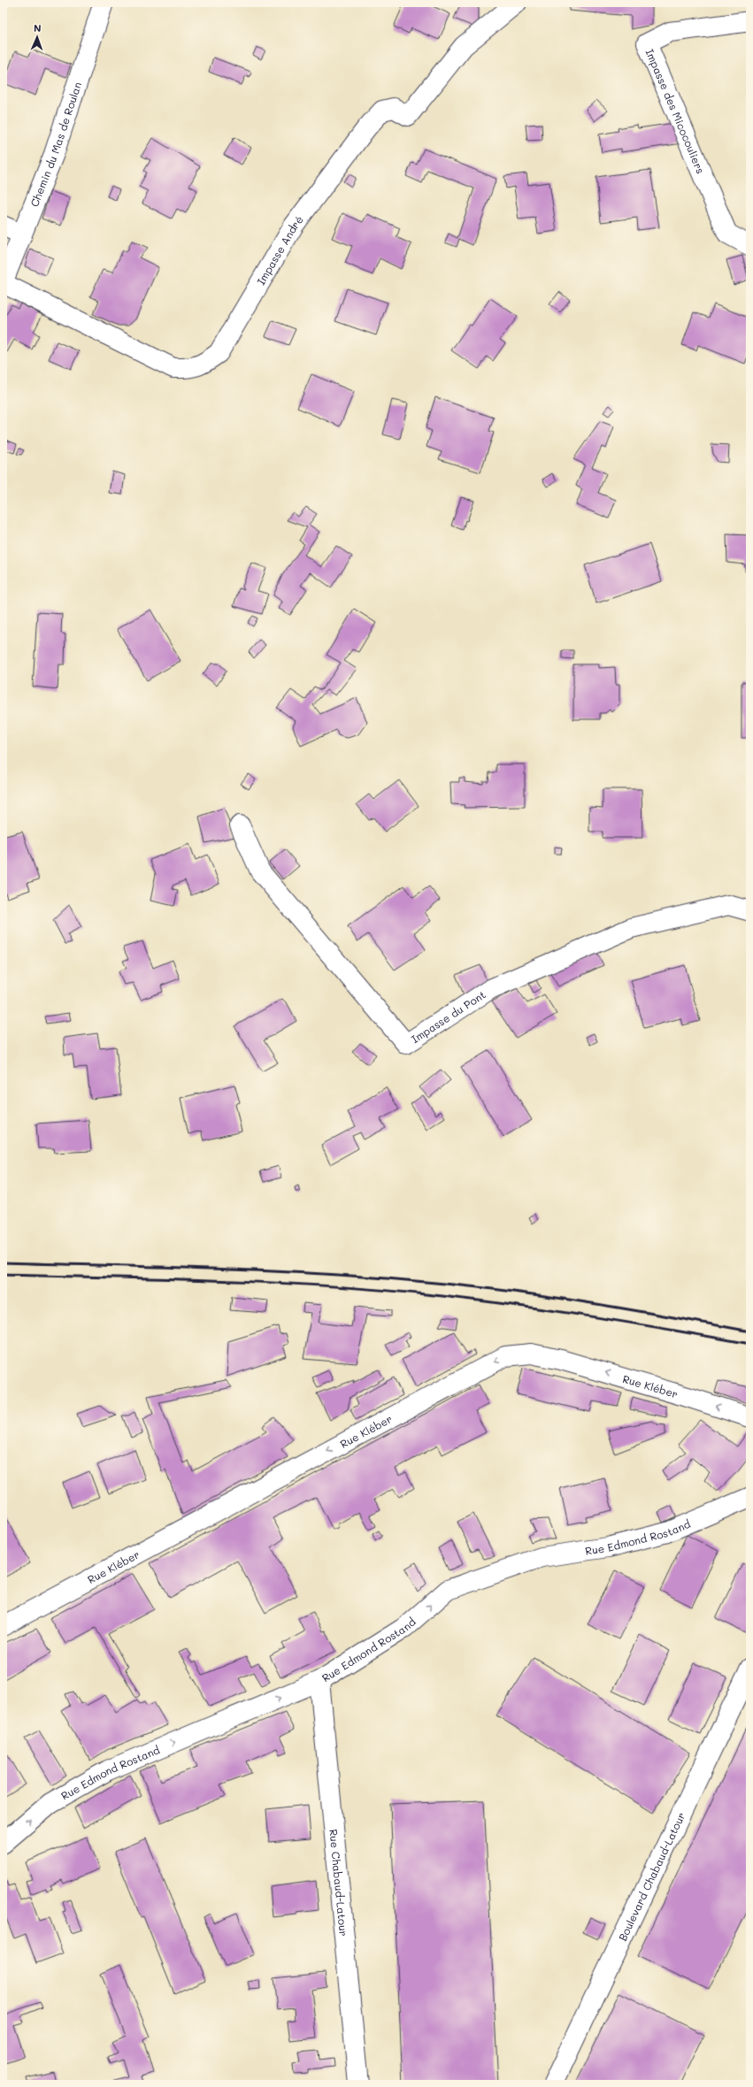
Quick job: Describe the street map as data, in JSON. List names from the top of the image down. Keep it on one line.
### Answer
{"streets":{"street":["Impasse des Micocouliers","Chemin du Mas de Roulan","Impasse André","Impasse du Pont","Rue Kléber","Rue Edmond Rostand","Boulevard Chabaud-Latour","Rue Chabaud-Latour"]},"crossings":[["Chemin du Mas de Roulan","Impasse André"],["Rue Edmond Rostand","Rue Chabaud-Latour"]],"one_way":["Rue Kléber","Rue Edmond Rostand"],"north":"top"}
